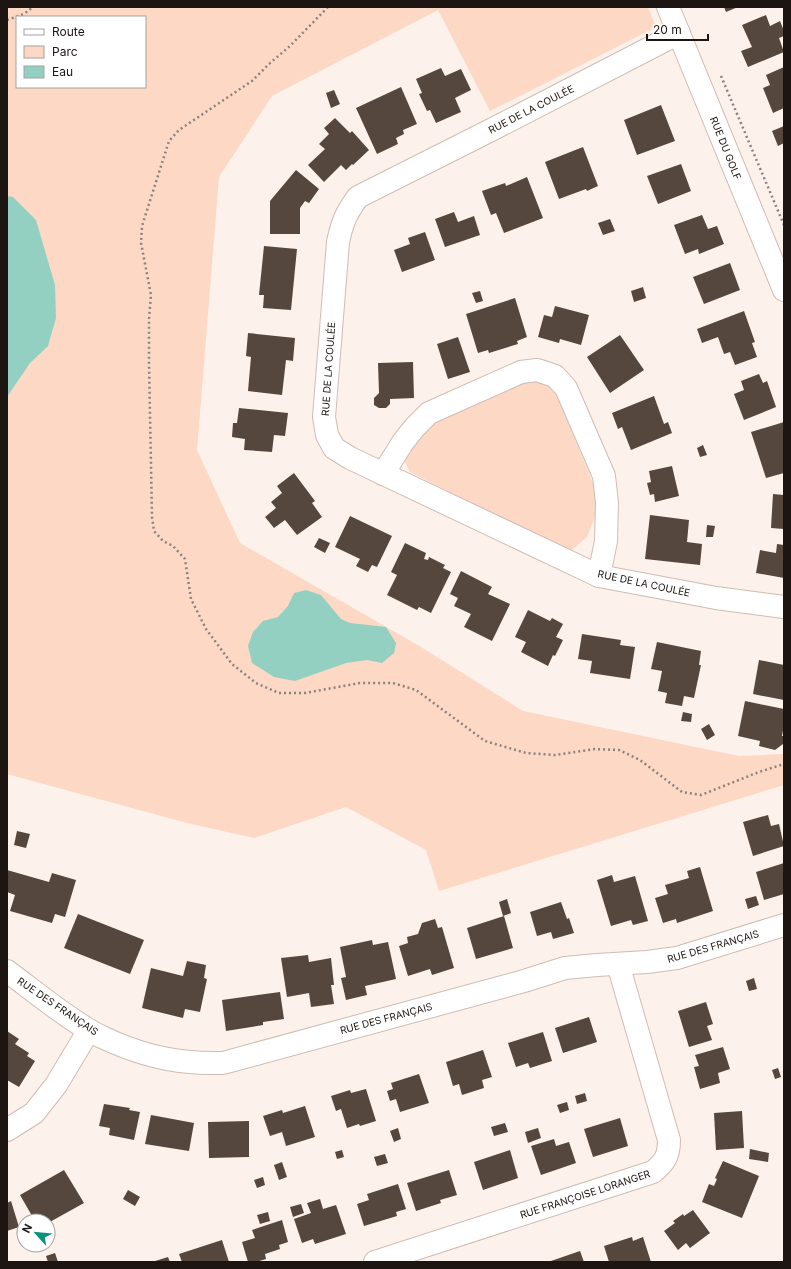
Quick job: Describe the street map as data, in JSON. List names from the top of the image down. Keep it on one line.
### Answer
{"streets":{"street":["RUE DE LA COULÉE","RUE DU GOLF","RUE DES FRANÇAIS","RUE FRANÇOISE LORANGER"]},"crossings":[["RUE DE LA COULÉE","RUE DU GOLF"],["RUE DES FRANÇAIS","RUE FRANÇOISE LORANGER"]],"legend":["Route","Parc","Eau"],"scale_bar":"20 m","north":"top left"}
